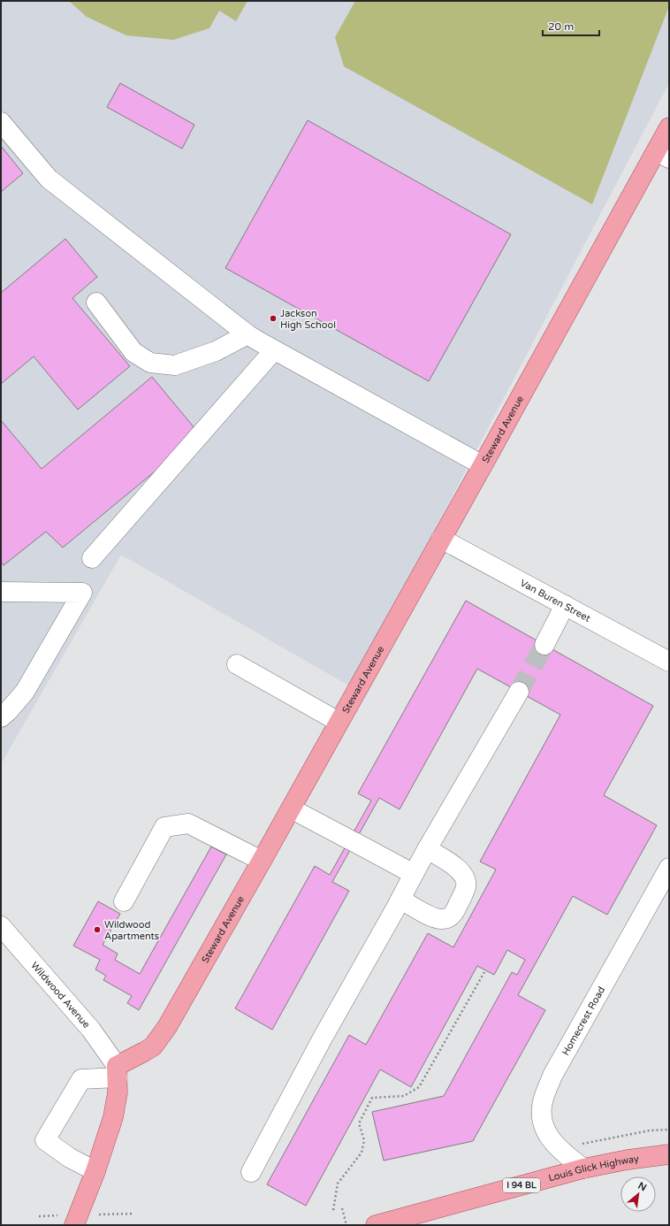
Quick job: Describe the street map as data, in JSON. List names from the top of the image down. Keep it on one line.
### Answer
{"streets":{"main road":["Steward Avenue","Louis Glick Highway","I 94 BL"],"street":["Van Buren Street","Wildwood Avenue","Homecrest Road"]},"crossings":[["Steward Avenue","Van Buren Street"],["Steward Avenue","Wildwood Avenue"],["Homecrest Road","Louis Glick Highway"]],"places":["Jackson High School","Wildwood Apartments"],"scale_bar":"20 m","north":"top right"}
